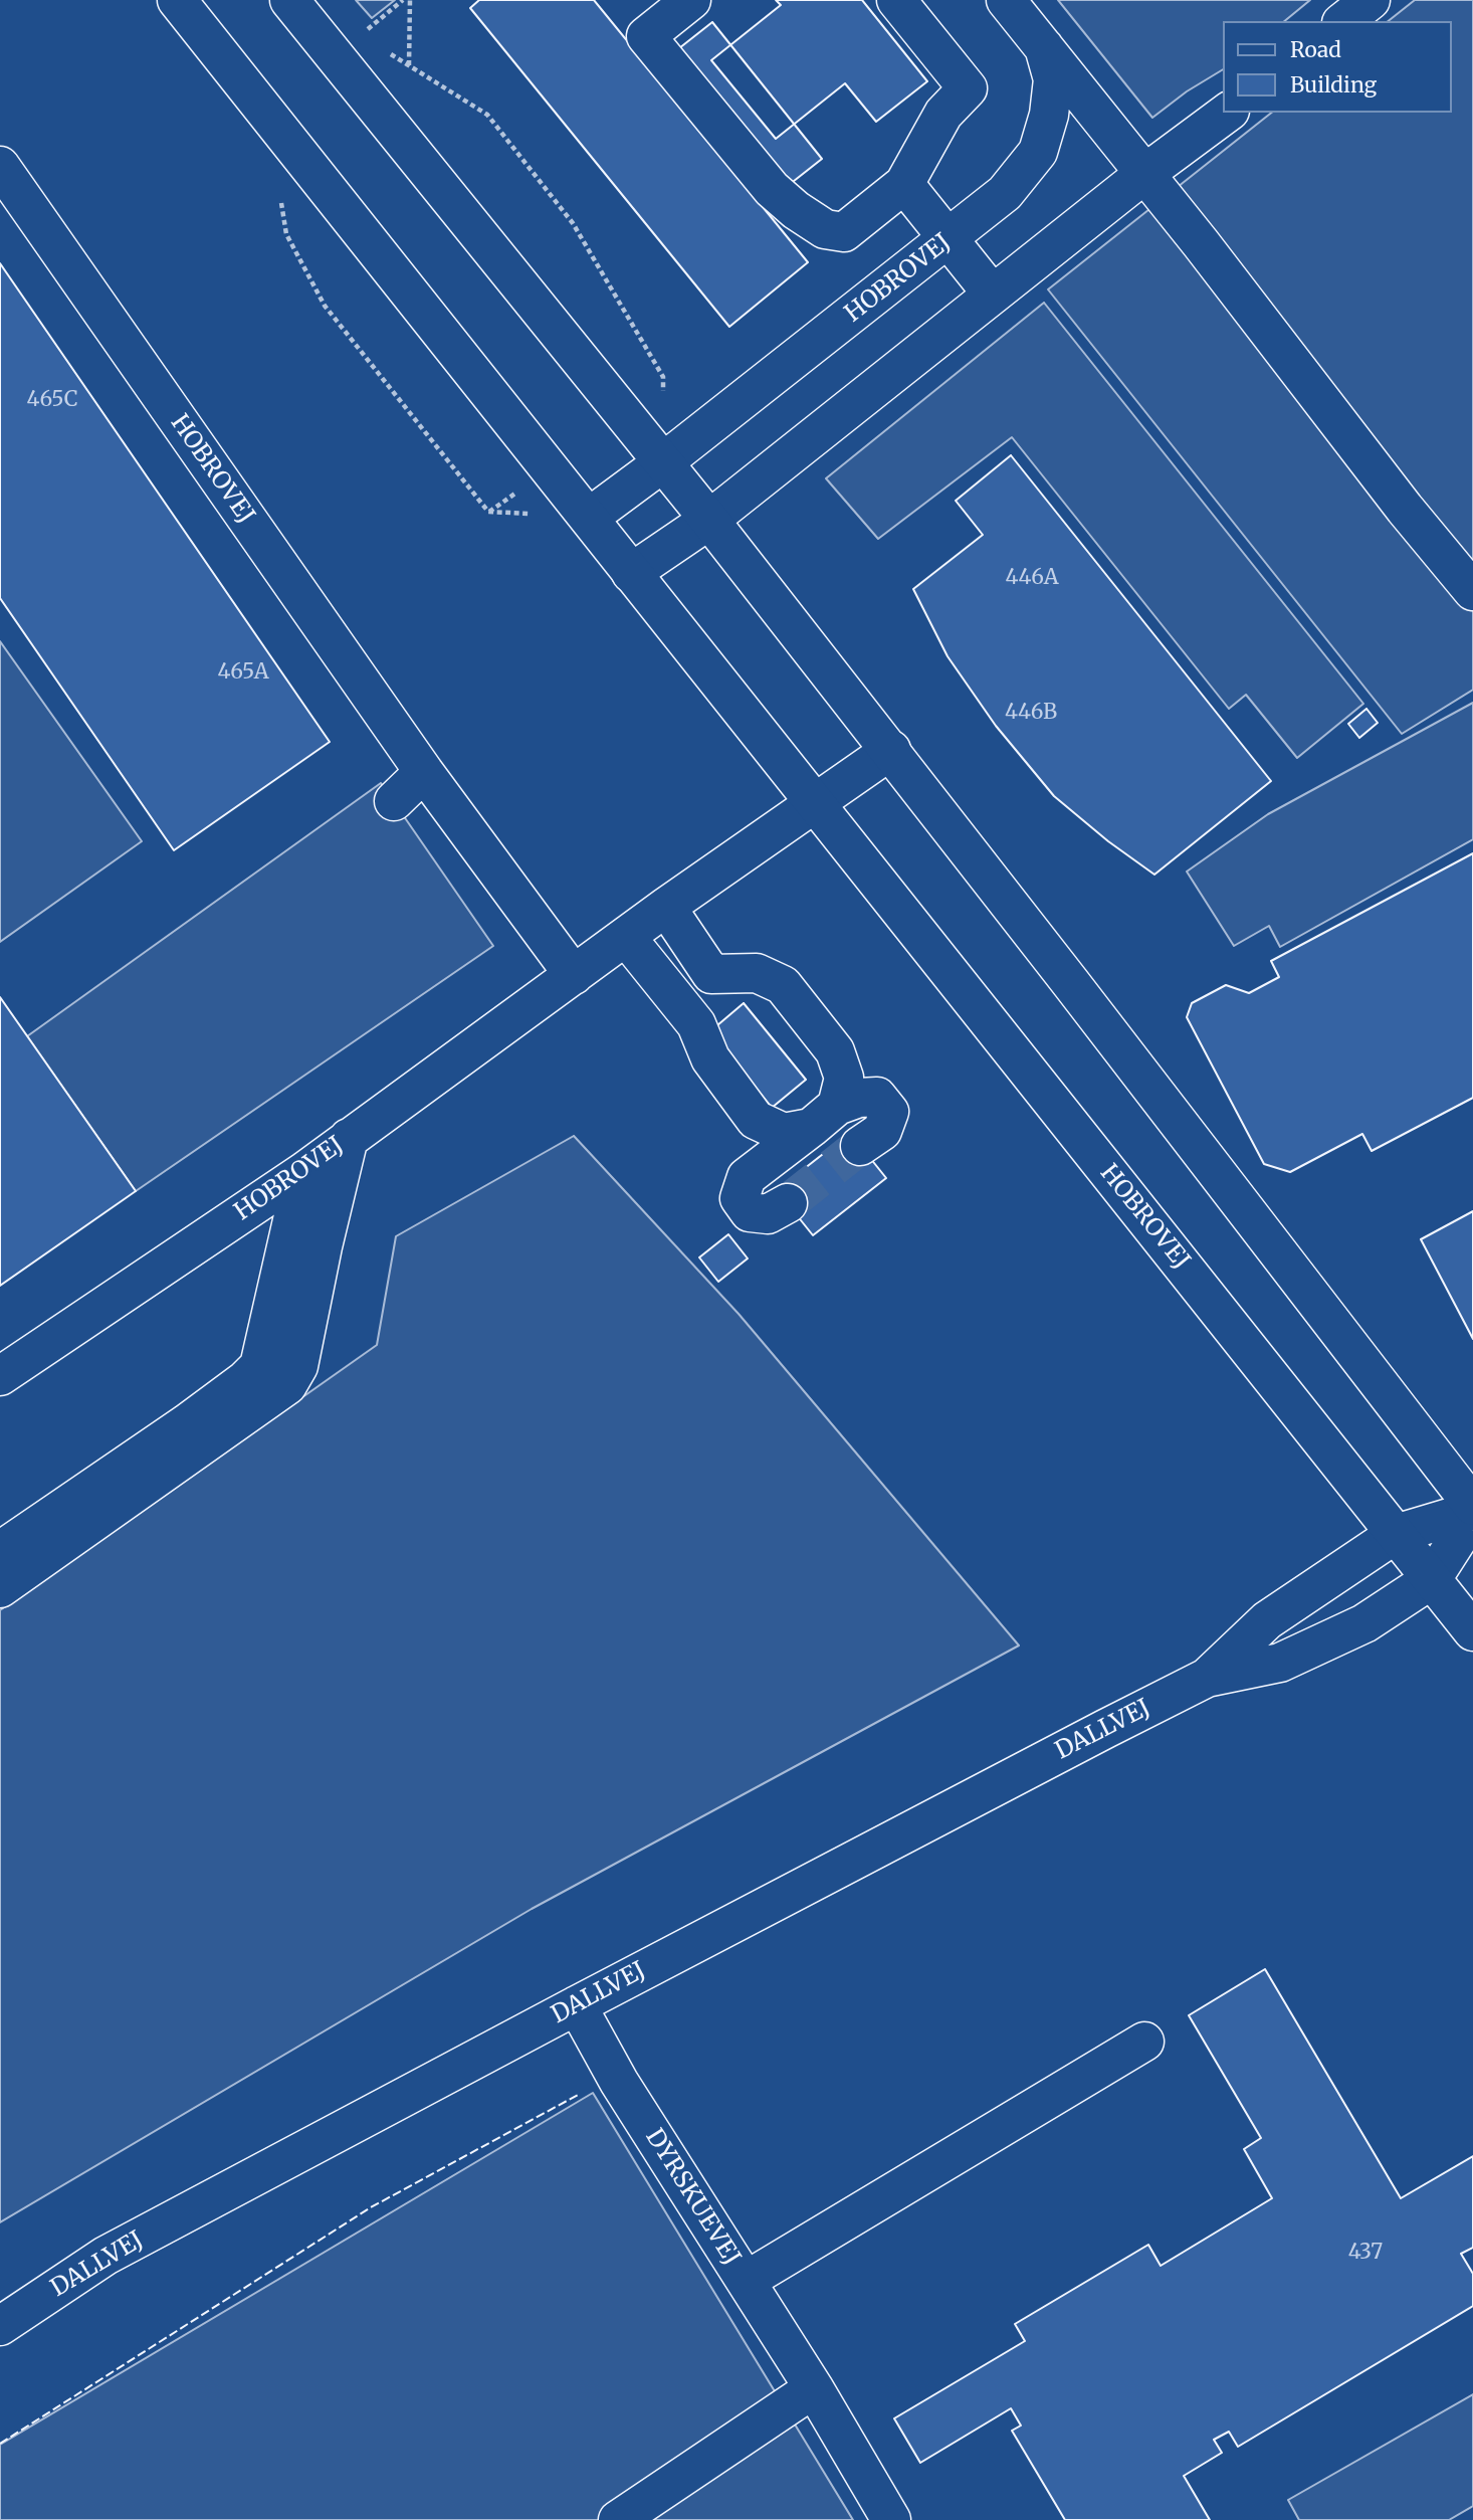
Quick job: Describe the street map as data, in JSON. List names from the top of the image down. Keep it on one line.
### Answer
{"streets":{"street":["HOBROVEJ","DALLVEJ","DYRSKUEVEJ"]},"crossings":[["HOBROVEJ","DALLVEJ"],["DALLVEJ","DYRSKUEVEJ"]],"house_numbers":["465C","446A","465A","446B","437"],"legend":["Road","Building"]}
